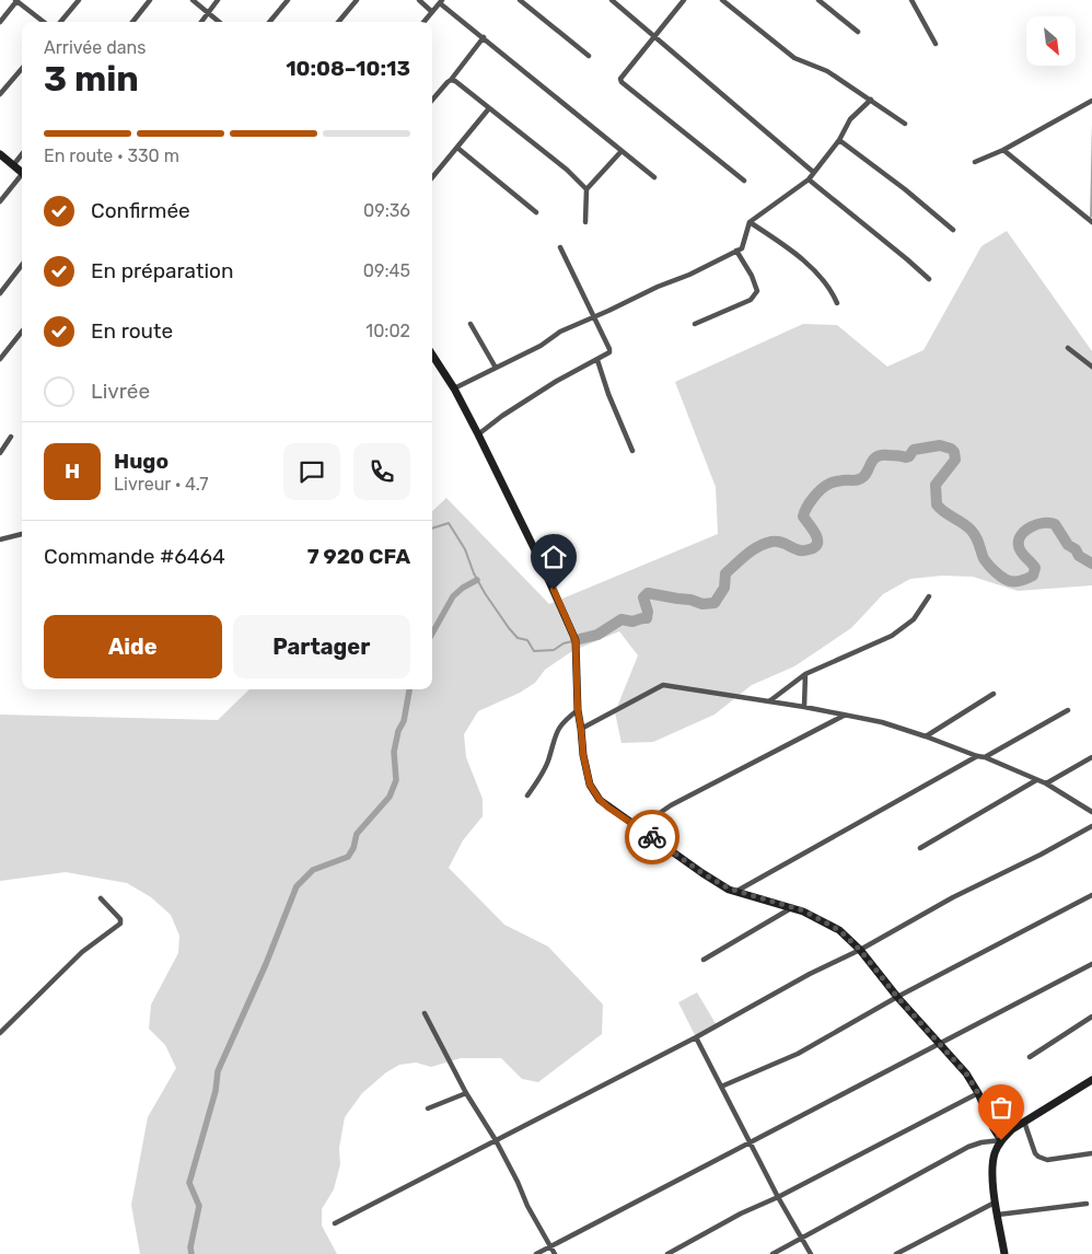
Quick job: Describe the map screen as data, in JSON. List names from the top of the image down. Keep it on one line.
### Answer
{"north":"bottom right","page":{"heading":["3 min","Arrivée dans","10:08–10:13"],"panel":["Hugo","Livreur · 4.7","Commande #6464","7 920 CFA"],"bar":"En route · 330 m","list":[["Confirmée","09:36"],["En préparation","09:45"],["En route","10:02"],"Livrée"],"round":"H","buttons":["Aide","Partager"]}}
